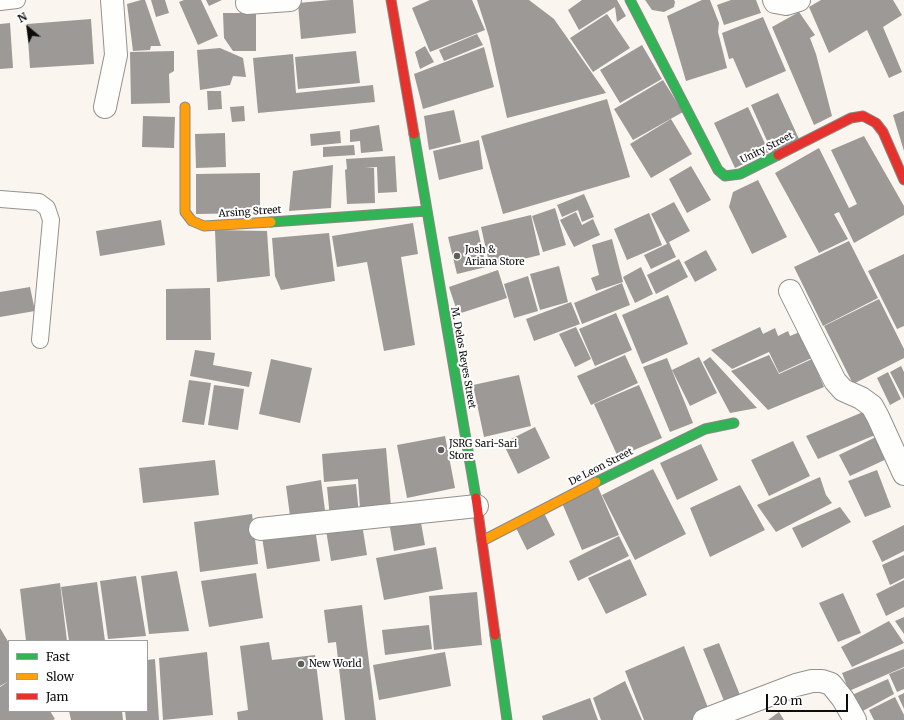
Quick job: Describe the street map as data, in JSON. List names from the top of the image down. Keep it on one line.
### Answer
{"streets":{"street":["Unity Street","Arsing Street","M. Delos Reyes Street","De Leon Street"]},"crossings":[["Arsing Street","M. Delos Reyes Street"],["M. Delos Reyes Street","De Leon Street"]],"places":["Josh & Ariana Store","JSRG Sari-Sari Store","New World"],"legend":["Fast","Slow","Jam"],"scale_bar":"20 m","north":"top left"}
